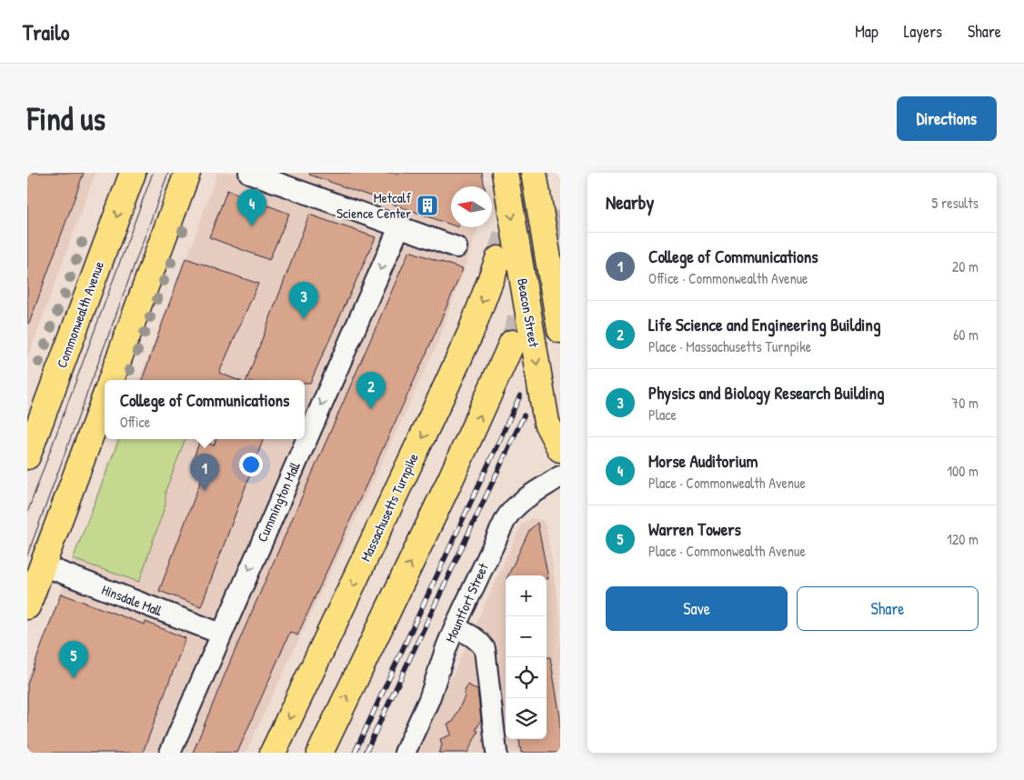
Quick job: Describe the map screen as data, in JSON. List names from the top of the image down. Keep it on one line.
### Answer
{"streets":{"main road":["Beacon Street","Commonwealth Avenue","Massachusetts Turnpike"],"street":["Cummington Mall","Hinsdale Mall","Mountfort Street"]},"crossings":[["Cummington Mall","Hinsdale Mall"]],"one_way":["Cummington Mall"],"places":{"building":["Metcalf Science Center"]},"north":"left","page":{"header":"Trailo","nav":["Map","Layers","Share"],"buttons":["Directions",["Save","Share"]],"title":"Find us","heading":["Nearby","5 results"],"pins":["4","3","2","1","5"],"list":[{"mark":"1","name":"College of Communications","note":"Office · Commonwealth Avenue","value":"20 m"},{"mark":"2","name":"Life Science and Engineering Building","note":"Place · Massachusetts Turnpike","value":"60 m"},{"mark":"3","name":"Physics and Biology Research Building","note":"Place","value":"70 m"},{"mark":"4","name":"Morse Auditorium","note":"Place · Commonwealth Avenue","value":"100 m"},{"mark":"5","name":"Warren Towers","note":"Place · Commonwealth Avenue","value":"120 m"}],"popup":["College of Communications","Office"],"map_buttons":["+","−"]}}
